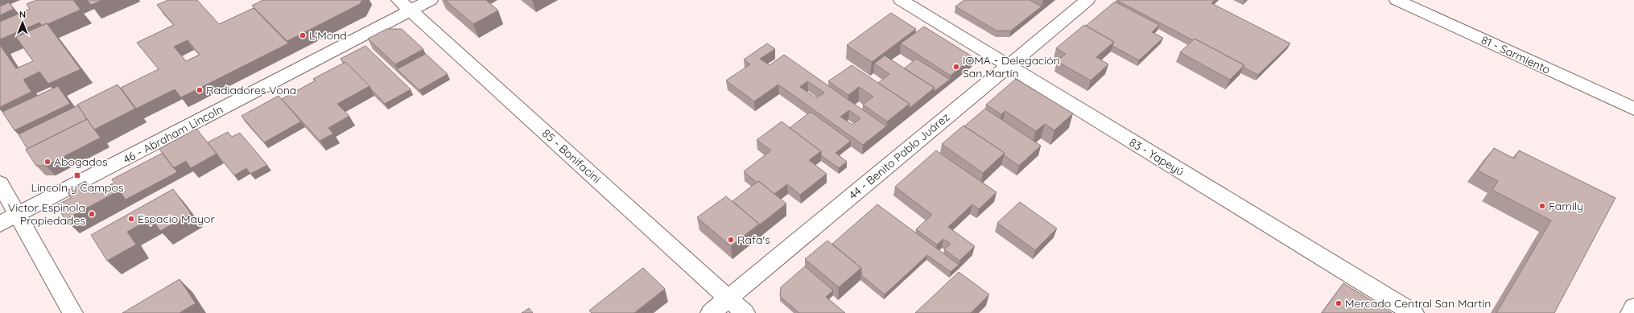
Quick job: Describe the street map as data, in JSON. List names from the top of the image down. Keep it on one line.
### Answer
{"streets":{"street":["81 - Sarmiento","46 - Abraham Lincoln","85 - Bonifacini","44 - Benito Pablo Juárez","83 - Yapeyú"]},"crossings":[["46 - Abraham Lincoln","85 - Bonifacini"],["85 - Bonifacini","44 - Benito Pablo Juárez"],["44 - Benito Pablo Juárez","83 - Yapeyú"]],"places":{"other":["L'Mond","IOMA - Delegación San Martín","Radiadores Vona","Abogados","Family","Victor Espinola Propiedades","Espacio Mayor","Rafa's","Mercado Central San Martin"],"transit":["Lincoln y Campos"]},"north":"top"}
